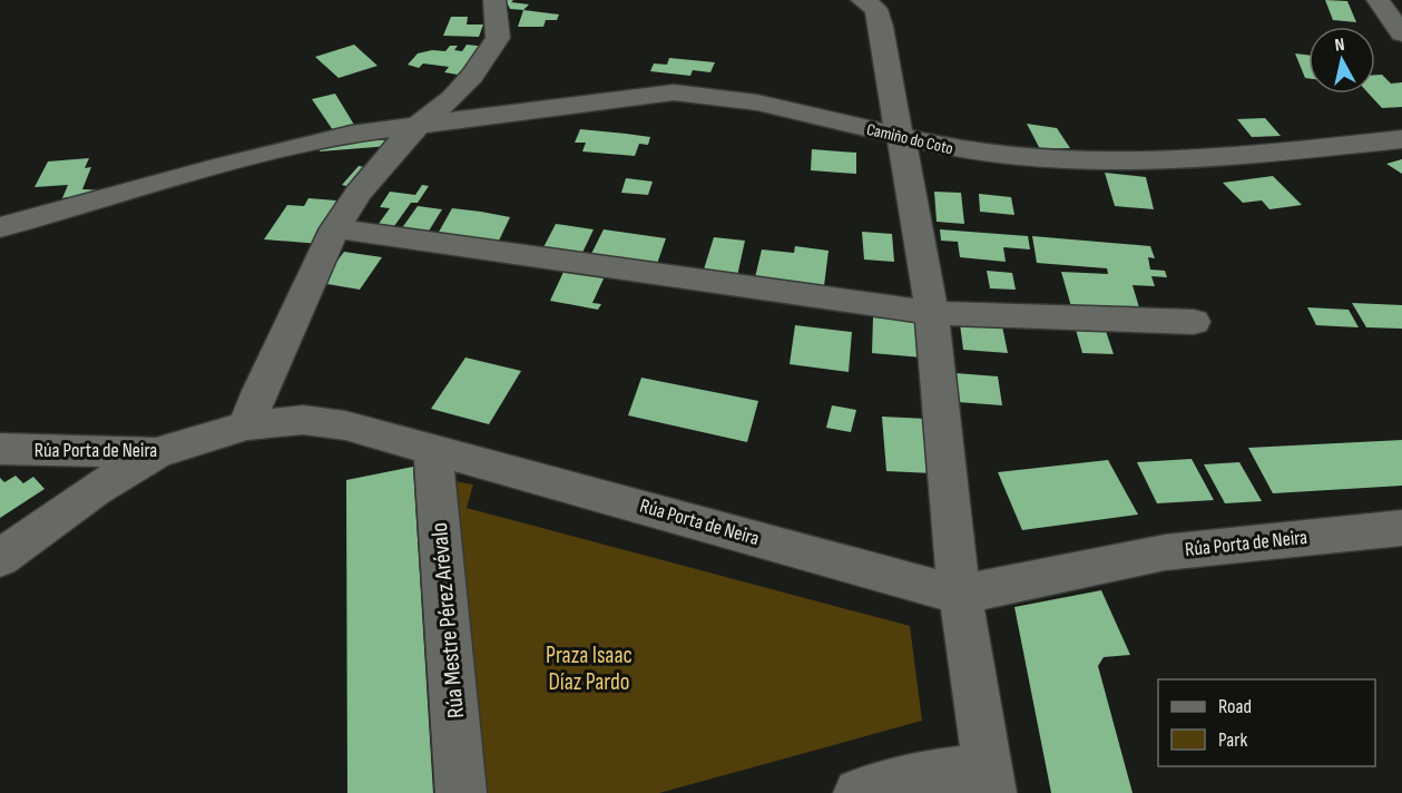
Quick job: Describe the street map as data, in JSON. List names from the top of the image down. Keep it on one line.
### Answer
{"streets":{"street":["Camiño do Coto","Rúa Porta de Neira","Rúa Mestre Pérez Arévalo"]},"crossings":[["Rúa Porta de Neira","Rúa Mestre Pérez Arévalo"]],"parks":["Praza Isaac Díaz Pardo"],"legend":["Road","Park"],"north":"top"}
